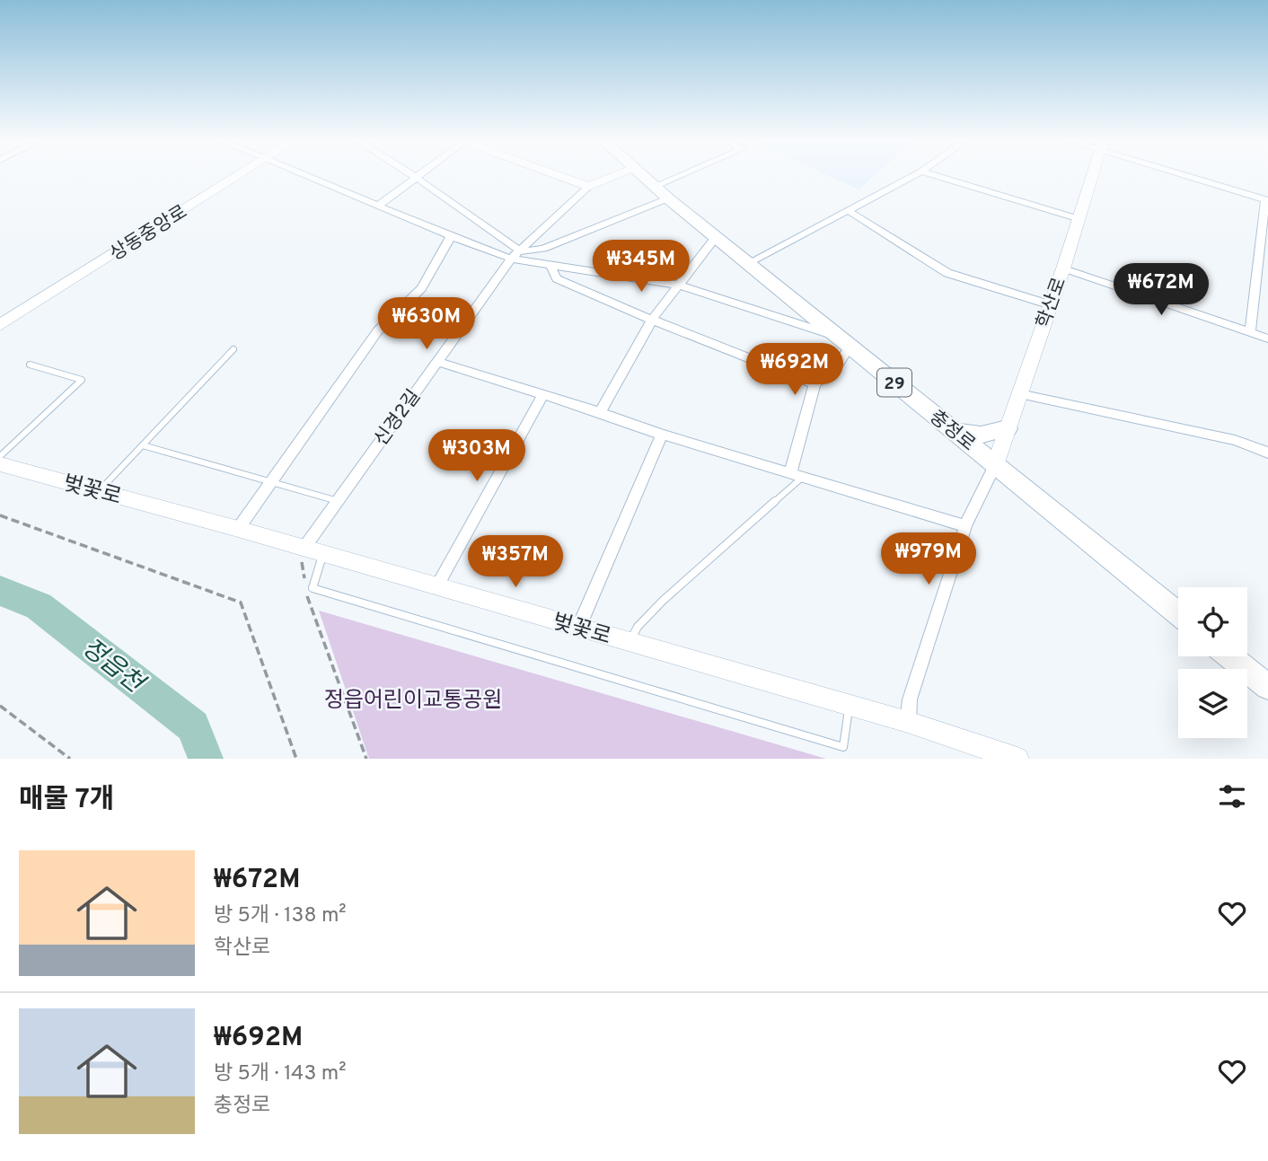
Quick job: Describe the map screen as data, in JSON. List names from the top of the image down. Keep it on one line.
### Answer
{"streets":{"main road":["29","충정로"],"street":["상동중앙로","학산로","신경2길","벚꽃로"]},"crossings":[["학산로","충정로"],["신경2길","벚꽃로"]],"water":["정읍천"],"parks":["정읍어린이교통공원"],"page":{"price":["₩345M","₩672M","₩630M","₩692M","₩303M","₩979M","₩357M"],"heading":"매물 7개","list":[{"name":"₩672M","note":"방 5개 · 138 m² · 학산로"},{"name":"₩692M","note":"방 5개 · 143 m² · 충정로"}]}}
